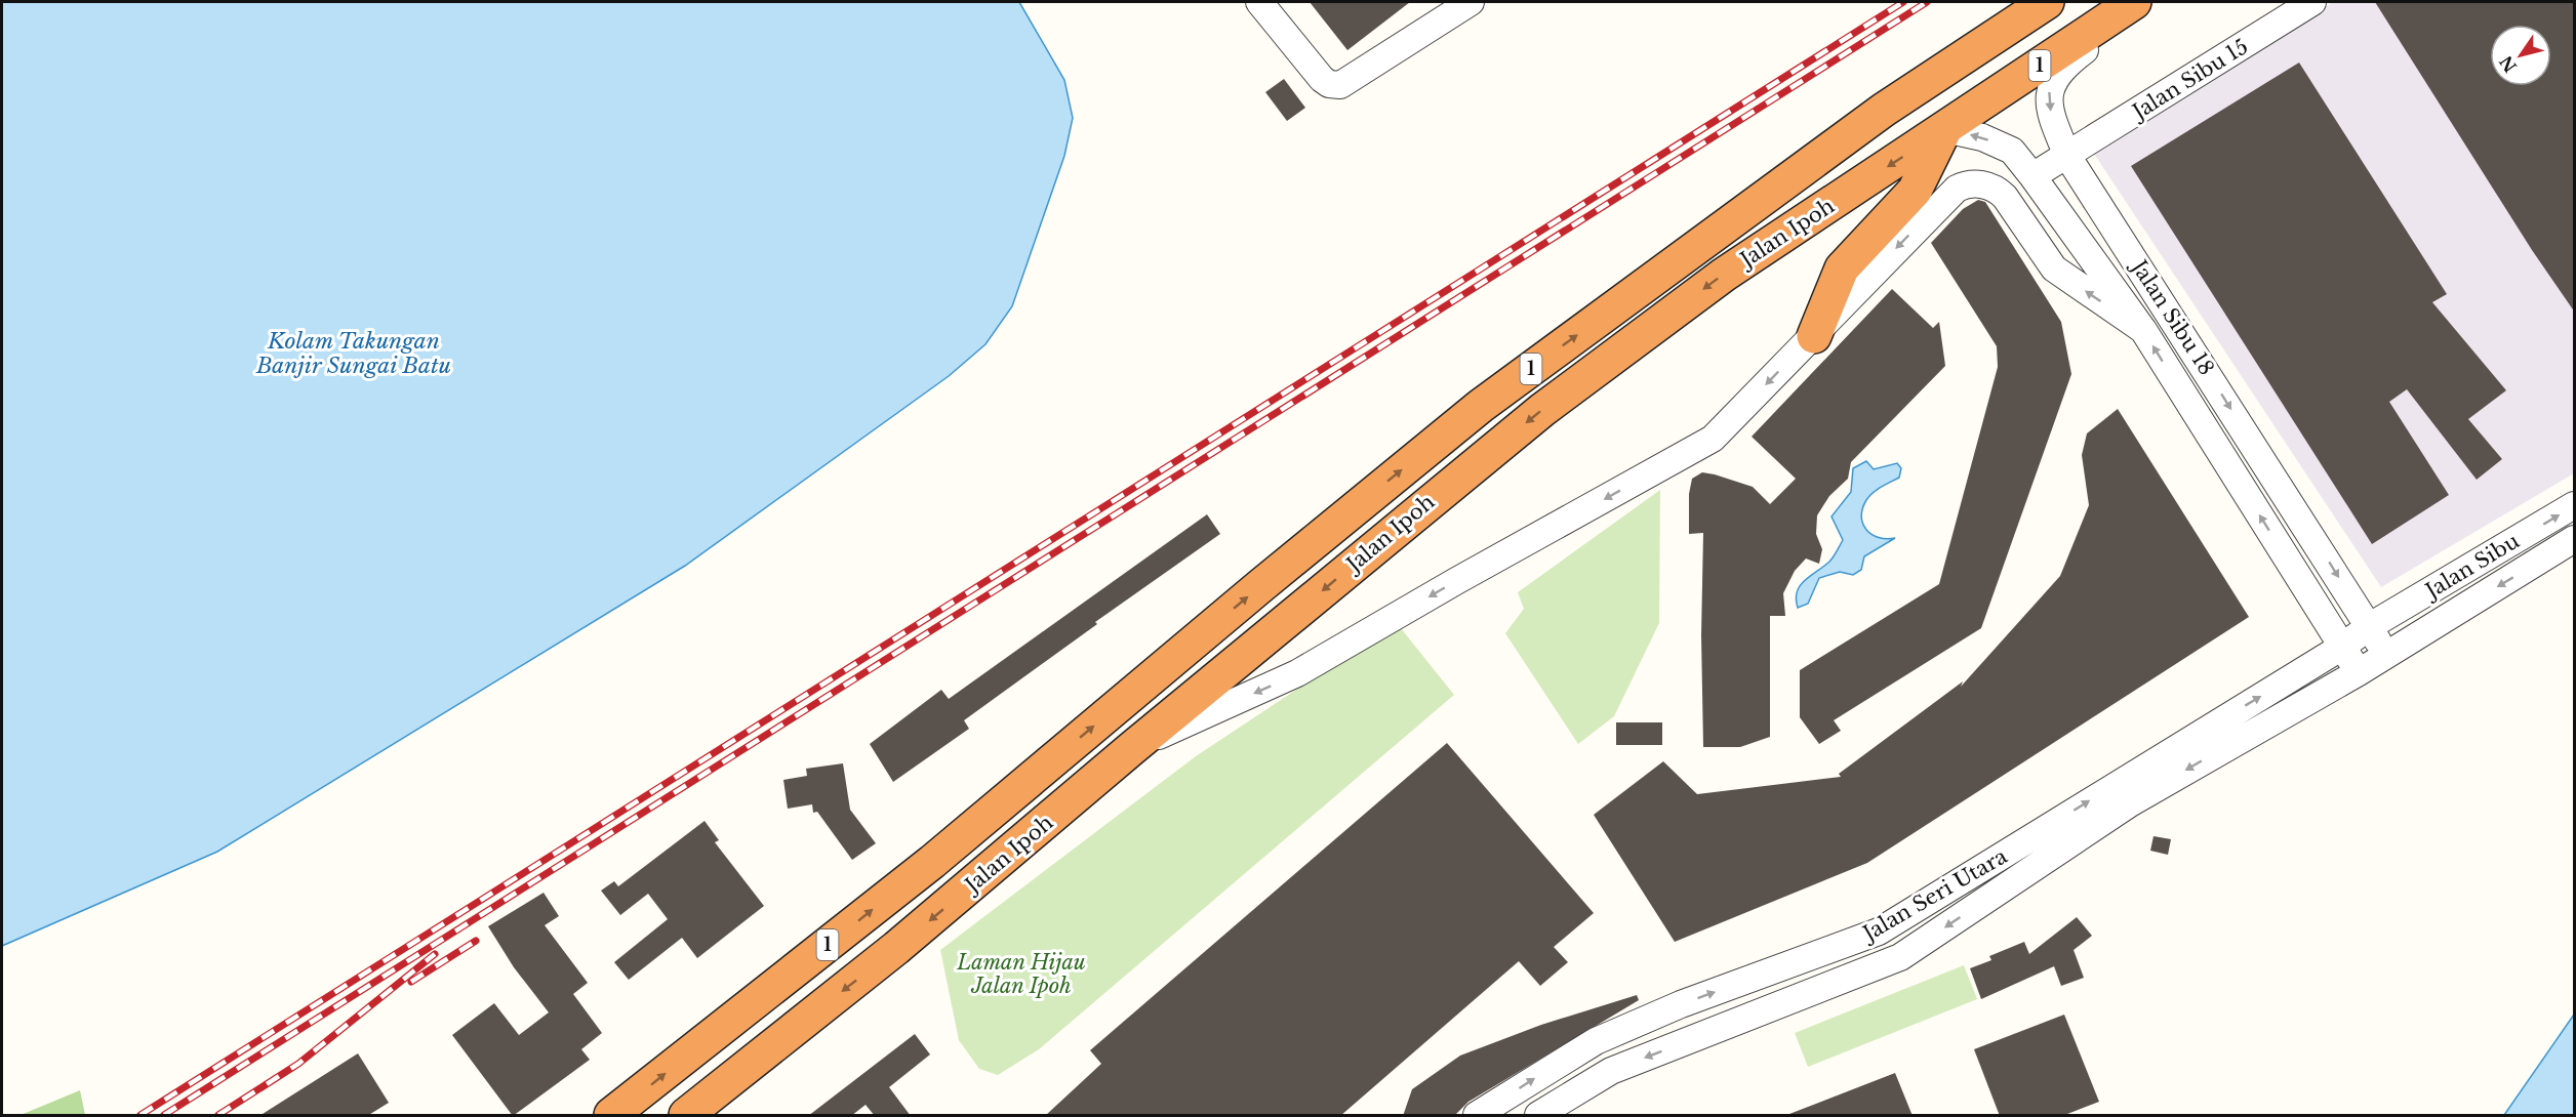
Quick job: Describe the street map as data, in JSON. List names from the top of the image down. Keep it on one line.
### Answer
{"streets":{"highway":["1","Jalan Ipoh"],"street":["Jalan Sibu 15","Jalan Sibu 18","Jalan Sibu","Jalan Seri Utara"]},"crossings":[["Jalan Sibu 15","Jalan Sibu 18"],["Jalan Ipoh","Jalan Sibu 18"],["Jalan Sibu 18","Jalan Sibu"],["Jalan Sibu 18","Jalan Seri Utara"],["Jalan Sibu","Jalan Seri Utara"]],"water":["Kolam Takungan Banjir Sungai Batu"],"parks":["Laman Hijau Jalan Ipoh"],"north":"bottom left"}
